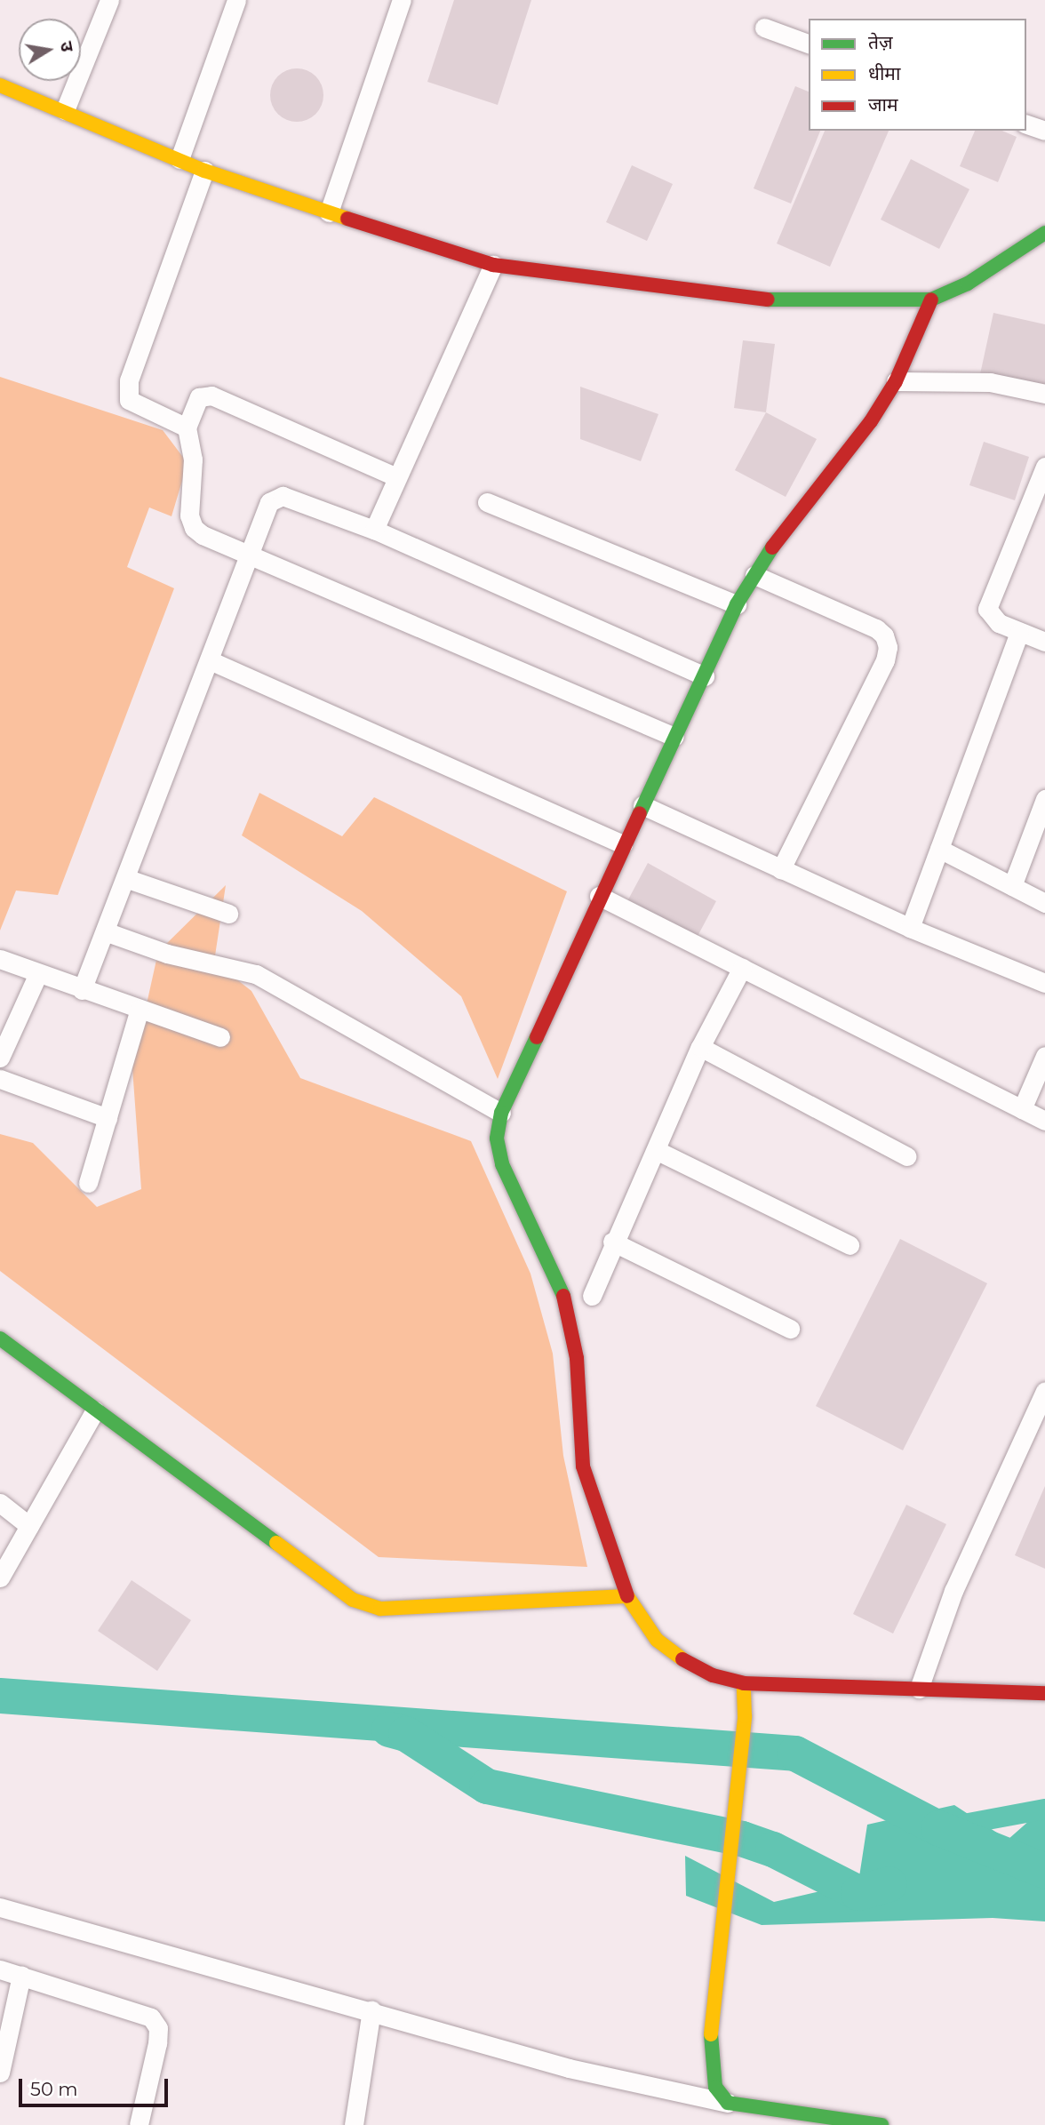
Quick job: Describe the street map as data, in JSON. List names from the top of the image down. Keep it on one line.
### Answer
{"legend":["तेज़","धीमा","जाम"],"scale_bar":"50 m","north":"right"}
